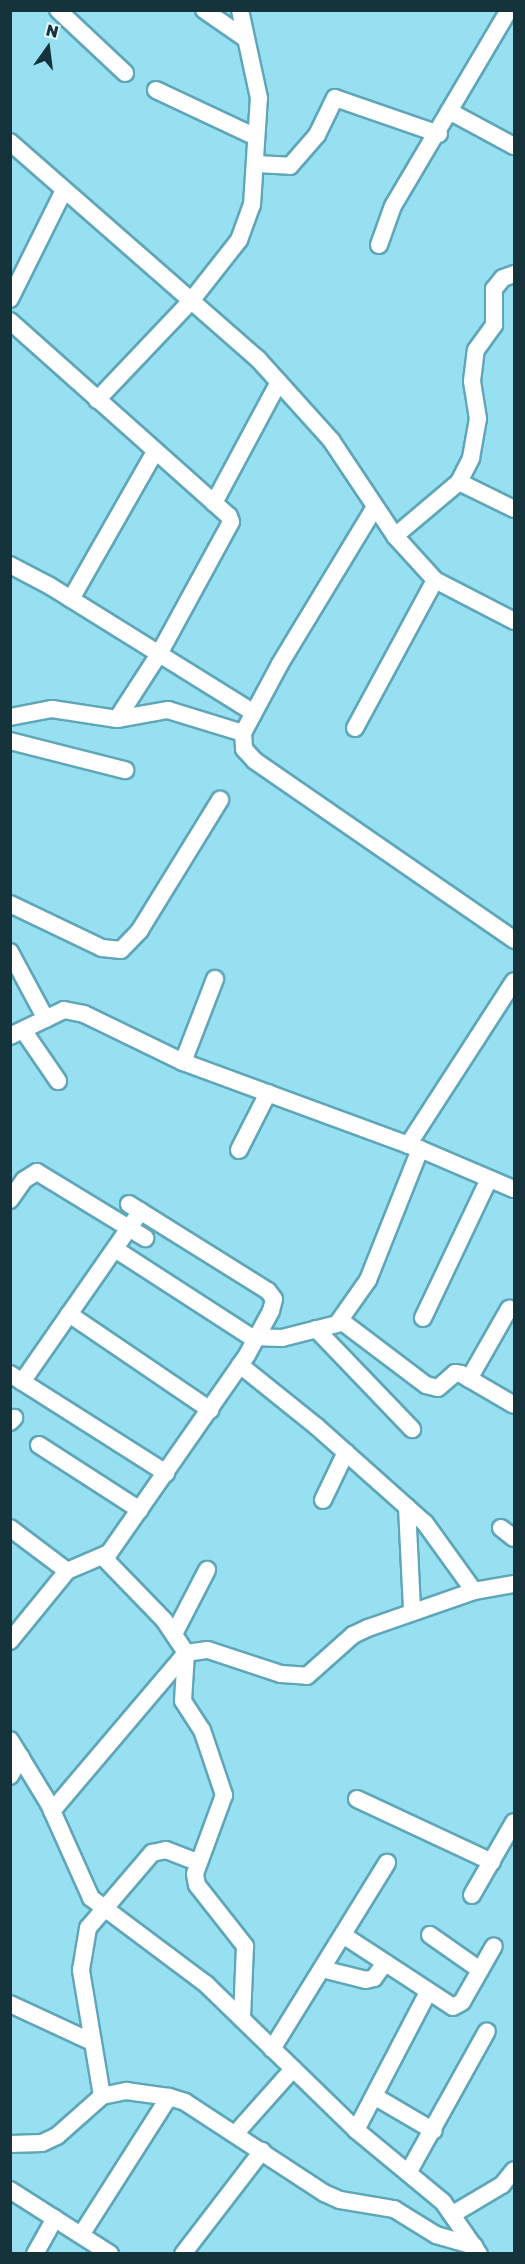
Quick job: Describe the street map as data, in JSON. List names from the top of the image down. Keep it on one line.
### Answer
{"north":"top"}
